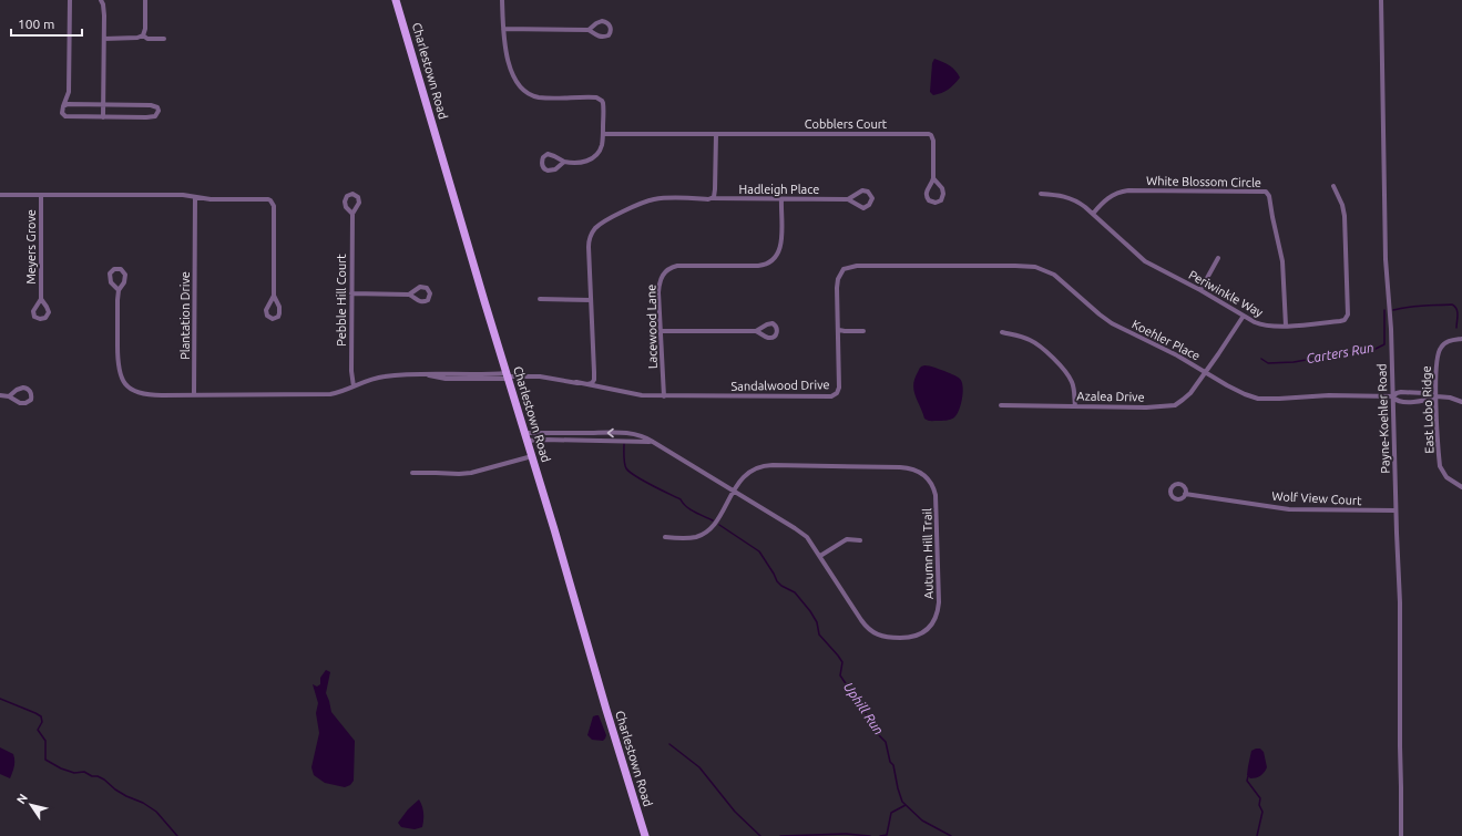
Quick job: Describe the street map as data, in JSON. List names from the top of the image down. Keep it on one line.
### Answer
{"streets":{"main road":["Charlestown Road"],"street":["Cobblers Court","White Blossom Circle","Hadleigh Place","Meyers Grove","Periwinkle Way","Pebble Hill Court","Plantation Drive","Lacewood Lane","Koehler Place","Sandalwood Drive","Azalea Drive","East Lobo Ridge","Payne-Koehler Road","Wolf View Court","Autumn Hill Trail"]},"crossings":[["Charlestown Road","Sandalwood Drive"],["Charlestown Road","Autumn Hill Trail"],["White Blossom Circle","Periwinkle Way"],["Hadleigh Place","Lacewood Lane"],["Hadleigh Place","Sandalwood Drive"],["Periwinkle Way","Azalea Drive"],["Lacewood Lane","Sandalwood Drive"],["Koehler Place","Sandalwood Drive"],["Koehler Place","Azalea Drive"],["Koehler Place","Payne-Koehler Road"],["Payne-Koehler Road","Wolf View Court"]],"water":["Carters Run","Uphill Run"],"scale_bar":"100 m","north":"top left"}
